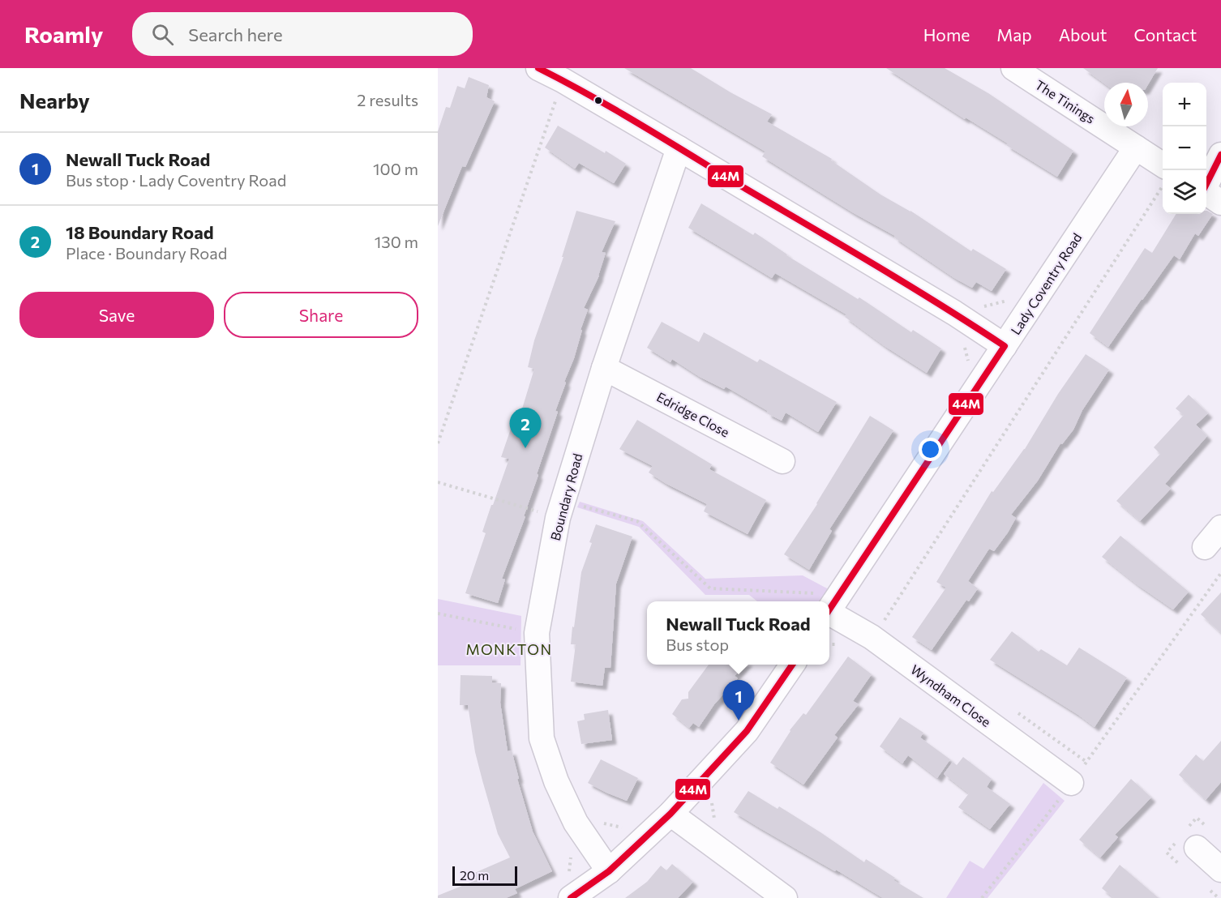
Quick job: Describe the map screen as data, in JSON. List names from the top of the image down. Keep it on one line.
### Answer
{"streets":{"street":["The Tinings","Lady Coventry Road","Edridge Close","Boundary Road","Wyndham Close"]},"crossings":[["The Tinings","Lady Coventry Road"],["Lady Coventry Road","Wyndham Close"],["Edridge Close","Boundary Road"]],"districts":["MONKTON"],"lines":["transit line 44M"],"scale_bar":"20 m","north":"top","page":{"header":"Roamly","search":"Search here","nav":["Home","Map","About","Contact"],"heading":["Nearby","2 results"],"map_buttons":["+","−"],"list":[{"mark":"1","name":"Newall Tuck Road","note":"Bus stop · Lady Coventry Road","value":"100 m"},{"mark":"2","name":"18 Boundary Road","note":"Place · Boundary Road","value":"130 m"}],"buttons":["Save","Share"],"pins":["2","1"],"popup":["Newall Tuck Road","Bus stop"],"scale":"20 m"}}
